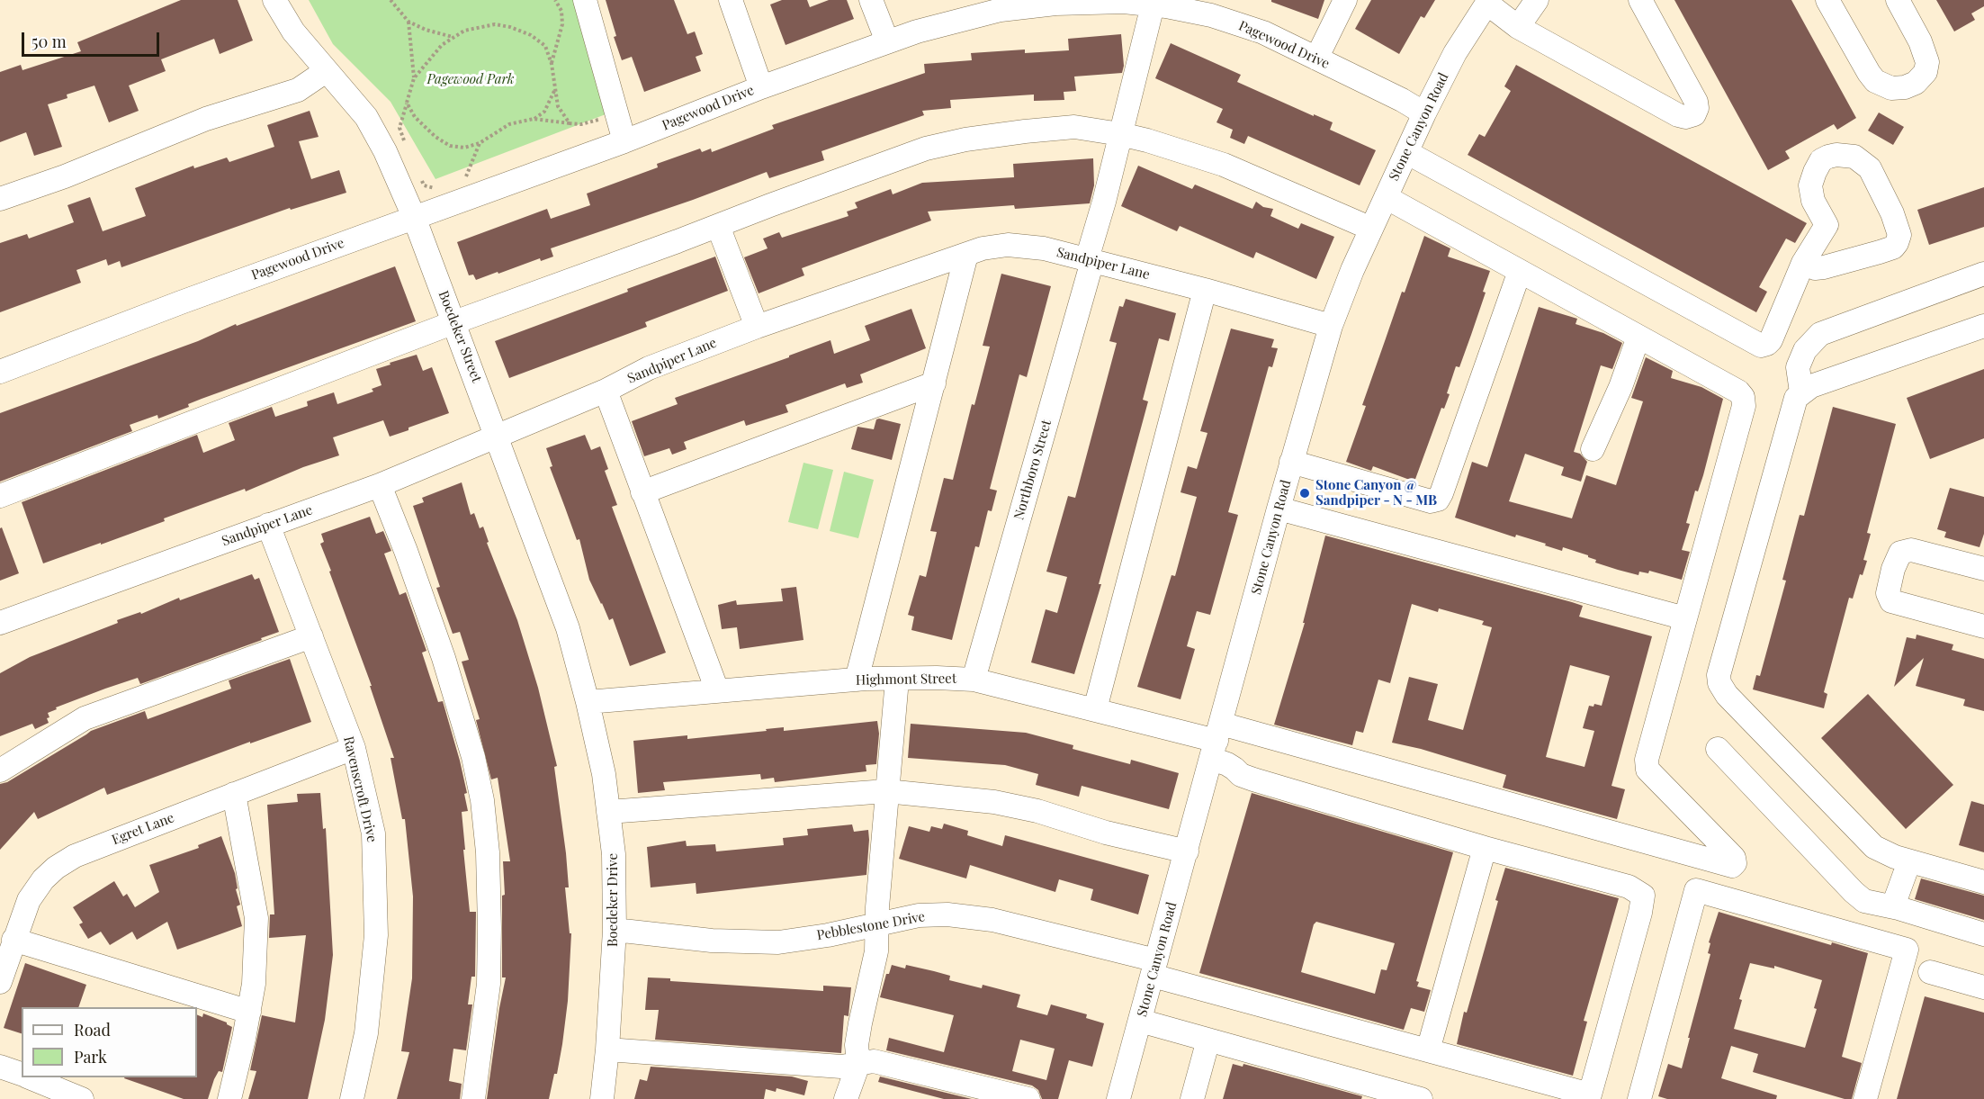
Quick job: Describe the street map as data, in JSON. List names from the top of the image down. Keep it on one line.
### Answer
{"streets":{"street":["Pagewood Drive","Stone Canyon Road","Sandpiper Lane","Boedeker Street","Northboro Street","Highmont Street","Ravenscroft Drive","Egret Lane","Boedeker Drive","Pebblestone Drive"]},"crossings":[["Pagewood Drive","Stone Canyon Road"],["Pagewood Drive","Boedeker Street"],["Pagewood Drive","Northboro Street"],["Stone Canyon Road","Sandpiper Lane"],["Stone Canyon Road","Highmont Street"],["Stone Canyon Road","Pebblestone Drive"],["Sandpiper Lane","Boedeker Street"],["Sandpiper Lane","Northboro Street"],["Sandpiper Lane","Ravenscroft Drive"],["Boedeker Street","Highmont Street"],["Boedeker Street","Boedeker Drive"],["Northboro Street","Highmont Street"],["Highmont Street","Boedeker Drive"],["Ravenscroft Drive","Egret Lane"],["Boedeker Drive","Pebblestone Drive"]],"parks":["Pagewood Park"],"places":["Stone Canyon @ Sandpiper - N - MB"],"legend":["Road","Park"],"scale_bar":"50 m"}
